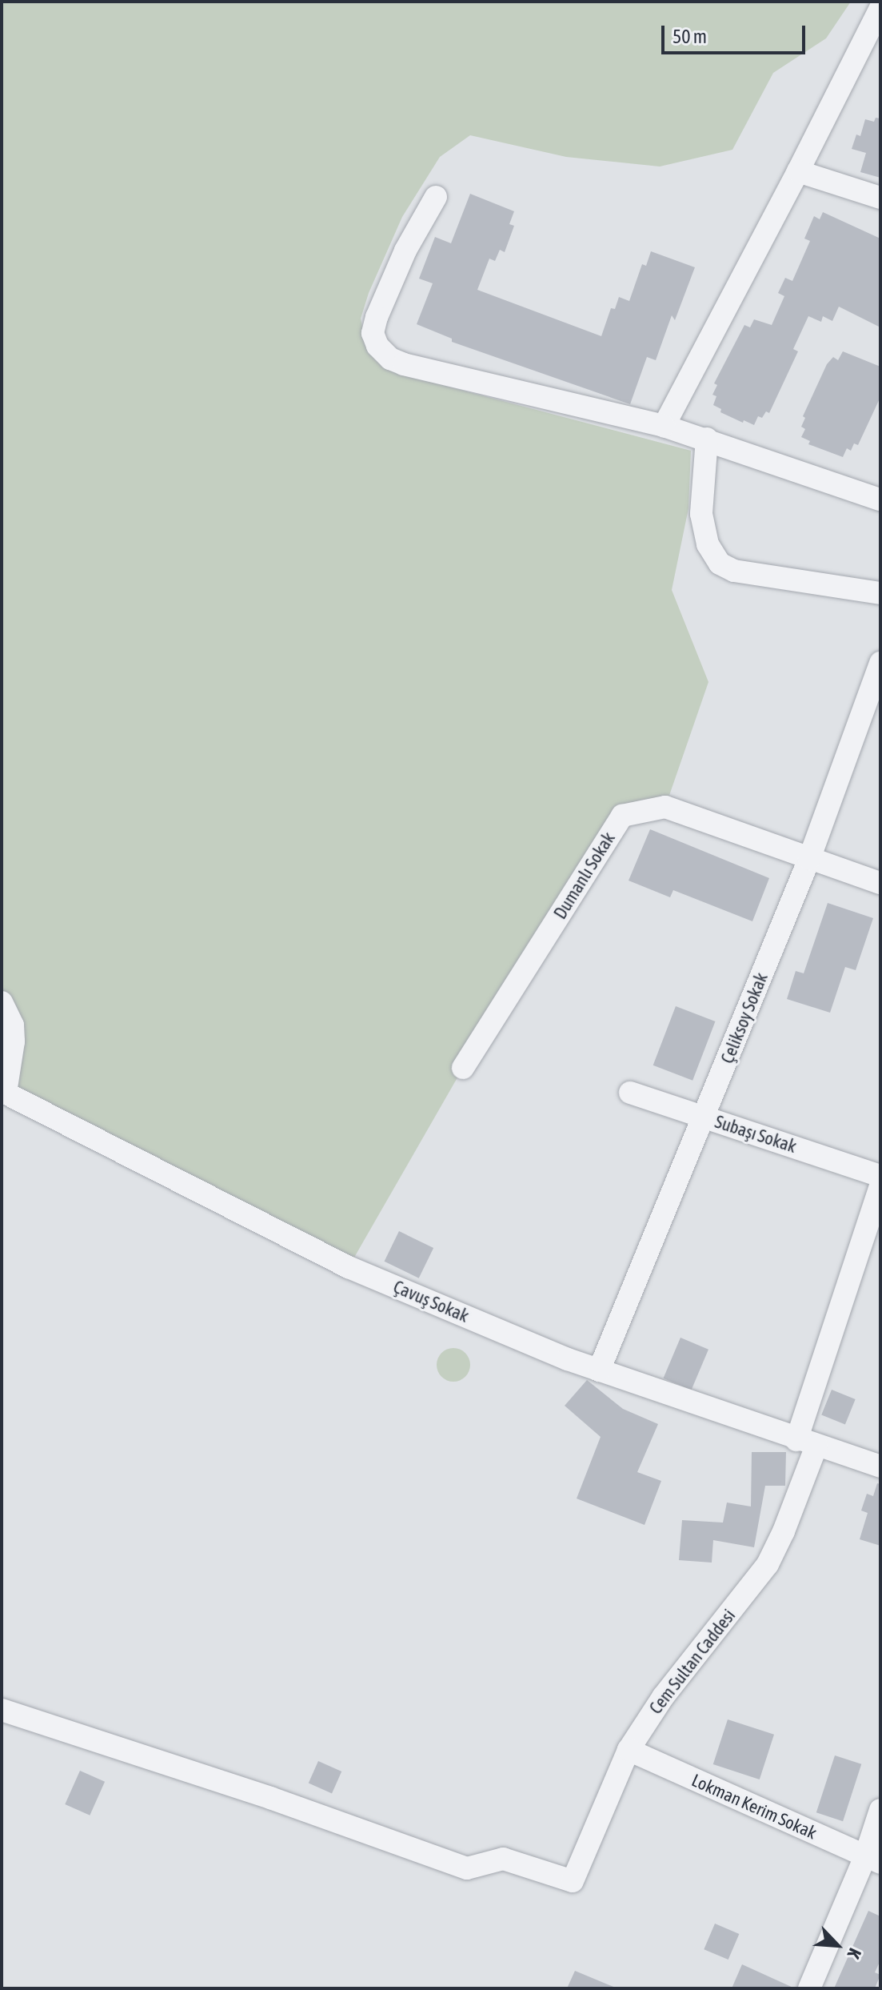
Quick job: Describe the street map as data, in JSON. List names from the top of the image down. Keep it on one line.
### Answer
{"streets":{"street":["Dumanlı Sokak","Çeliksoy Sokak","Subaşı Sokak","Çavuş Sokak","Cem Sultan Caddesi","Lokman Kerim Sokak"]},"crossings":[["Dumanlı Sokak","Çeliksoy Sokak"],["Çeliksoy Sokak","Subaşı Sokak"],["Çeliksoy Sokak","Çavuş Sokak"],["Çavuş Sokak","Cem Sultan Caddesi"],["Cem Sultan Caddesi","Lokman Kerim Sokak"]],"scale_bar":"50 m","north":"bottom right"}
